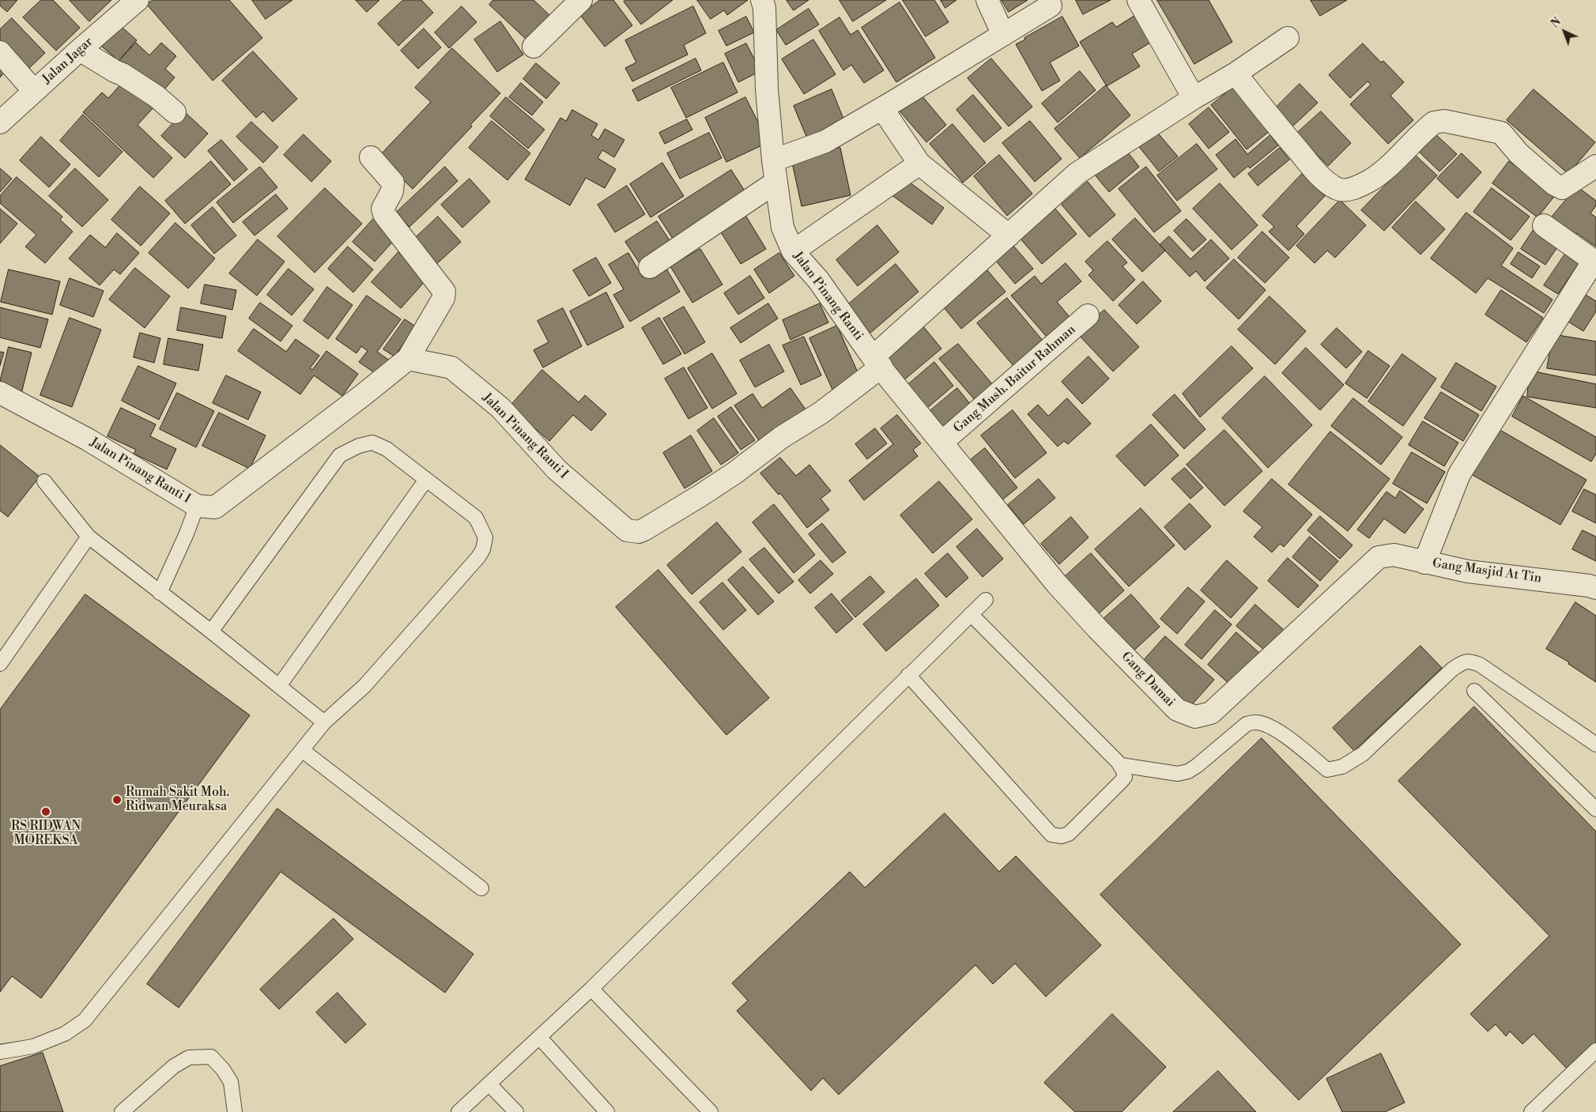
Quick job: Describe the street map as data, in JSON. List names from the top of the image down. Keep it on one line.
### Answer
{"streets":{"street":["Jalan Jagar","Jalan Pinang Ranti","Gang Mush. Baitur Rahman","Jalan Pinang Ranti I","Gang Masjid At Tin","Gang Damai"]},"crossings":[["Jalan Pinang Ranti","Gang Mush. Baitur Rahman"],["Jalan Pinang Ranti","Jalan Pinang Ranti I"],["Jalan Pinang Ranti","Gang Damai"],["Gang Masjid At Tin","Gang Damai"]],"places":["Rumah Sakit Moh. Ridwan Meuraksa","RS RIDWAN MOREKSA"],"north":"top left"}
